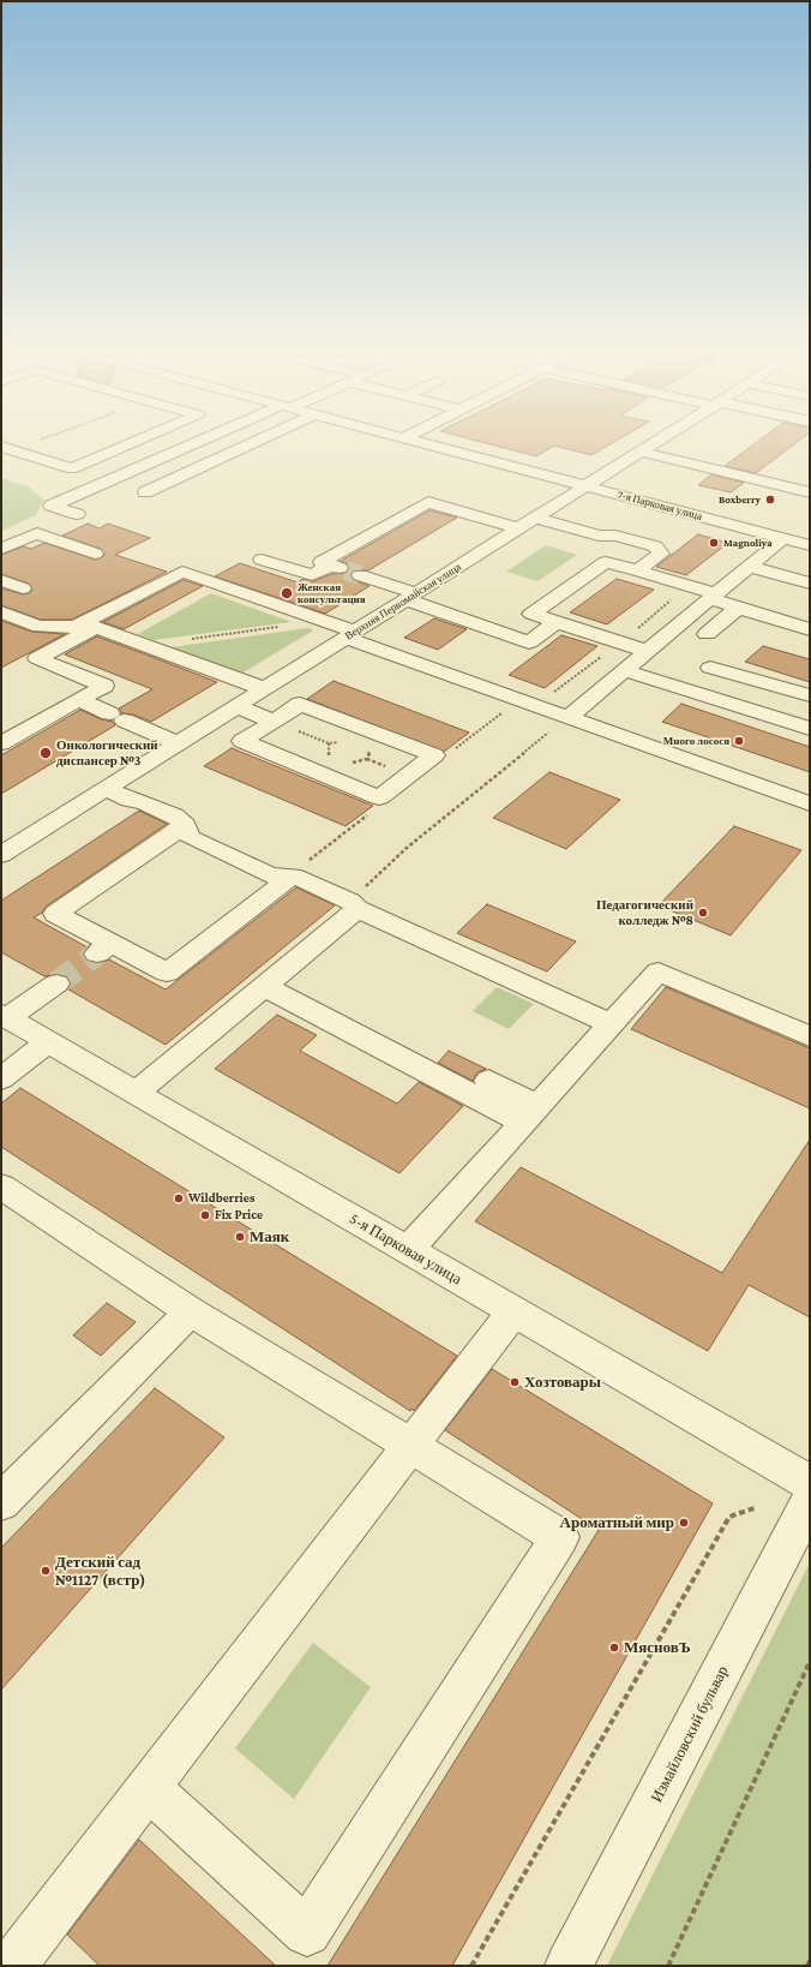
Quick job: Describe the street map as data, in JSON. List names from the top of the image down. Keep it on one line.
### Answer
{"streets":{"street":["7-я Парковая улица","Верхняя Первомайская улица","5-я Парковая улица","Измайловский бульвар"]},"crossings":[["7-я Парковая улица","Верхняя Первомайская улица"]],"places":["Boxberry","Magnoliya","Женская консультация","Много лосося","Онкологический диспансер №3","Педагогический колледж №8","Wildberries","Fix Price","Маяк","Хозтовары","Ароматный мир","Детский сад №1127 (встр)","МясновЪ"]}
